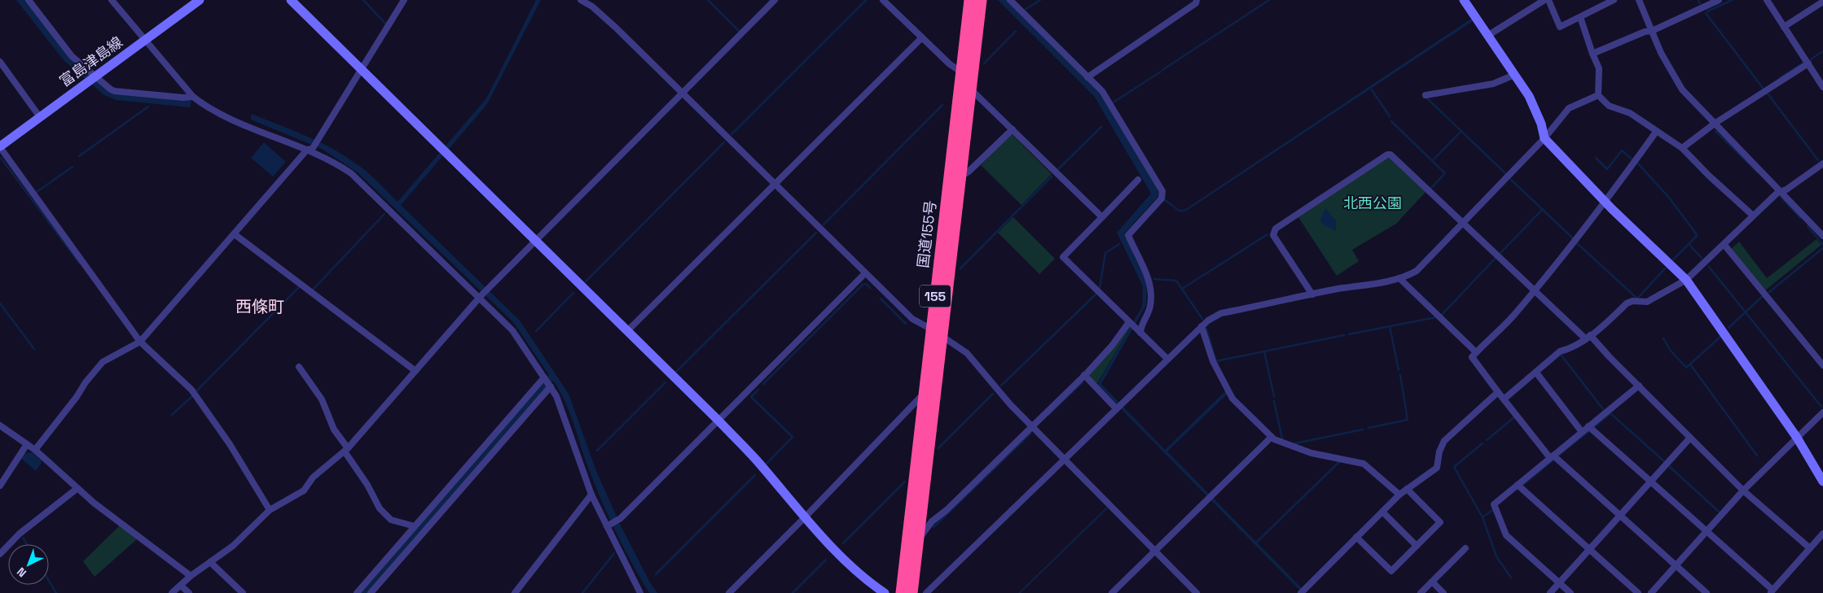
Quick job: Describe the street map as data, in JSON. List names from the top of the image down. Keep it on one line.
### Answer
{"streets":{"highway":["国道155号","155"],"street":["富島津島線"]},"districts":["西條町"],"parks":["北西公園"],"north":"bottom left"}
